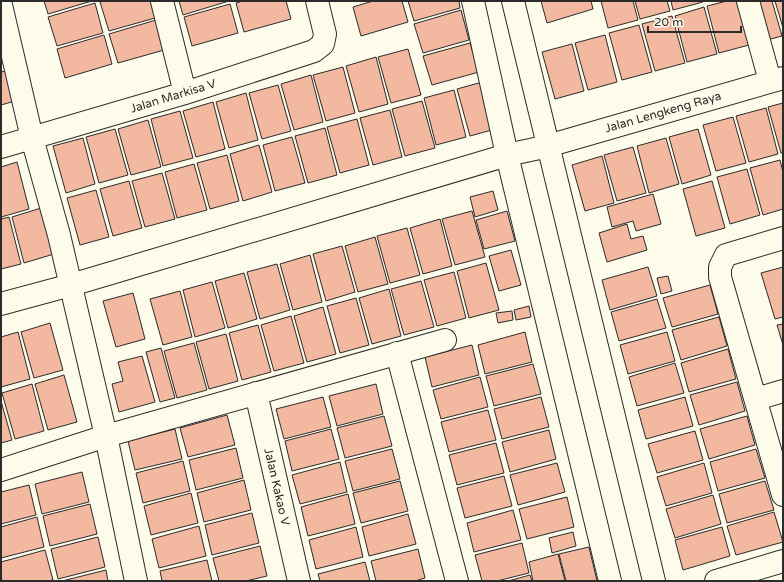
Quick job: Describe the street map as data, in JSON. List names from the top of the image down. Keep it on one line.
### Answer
{"streets":{"street":["Jalan Markisa V","Jalan Lengkeng Raya","Jalan Kakao V"]},"scale_bar":"20 m"}
